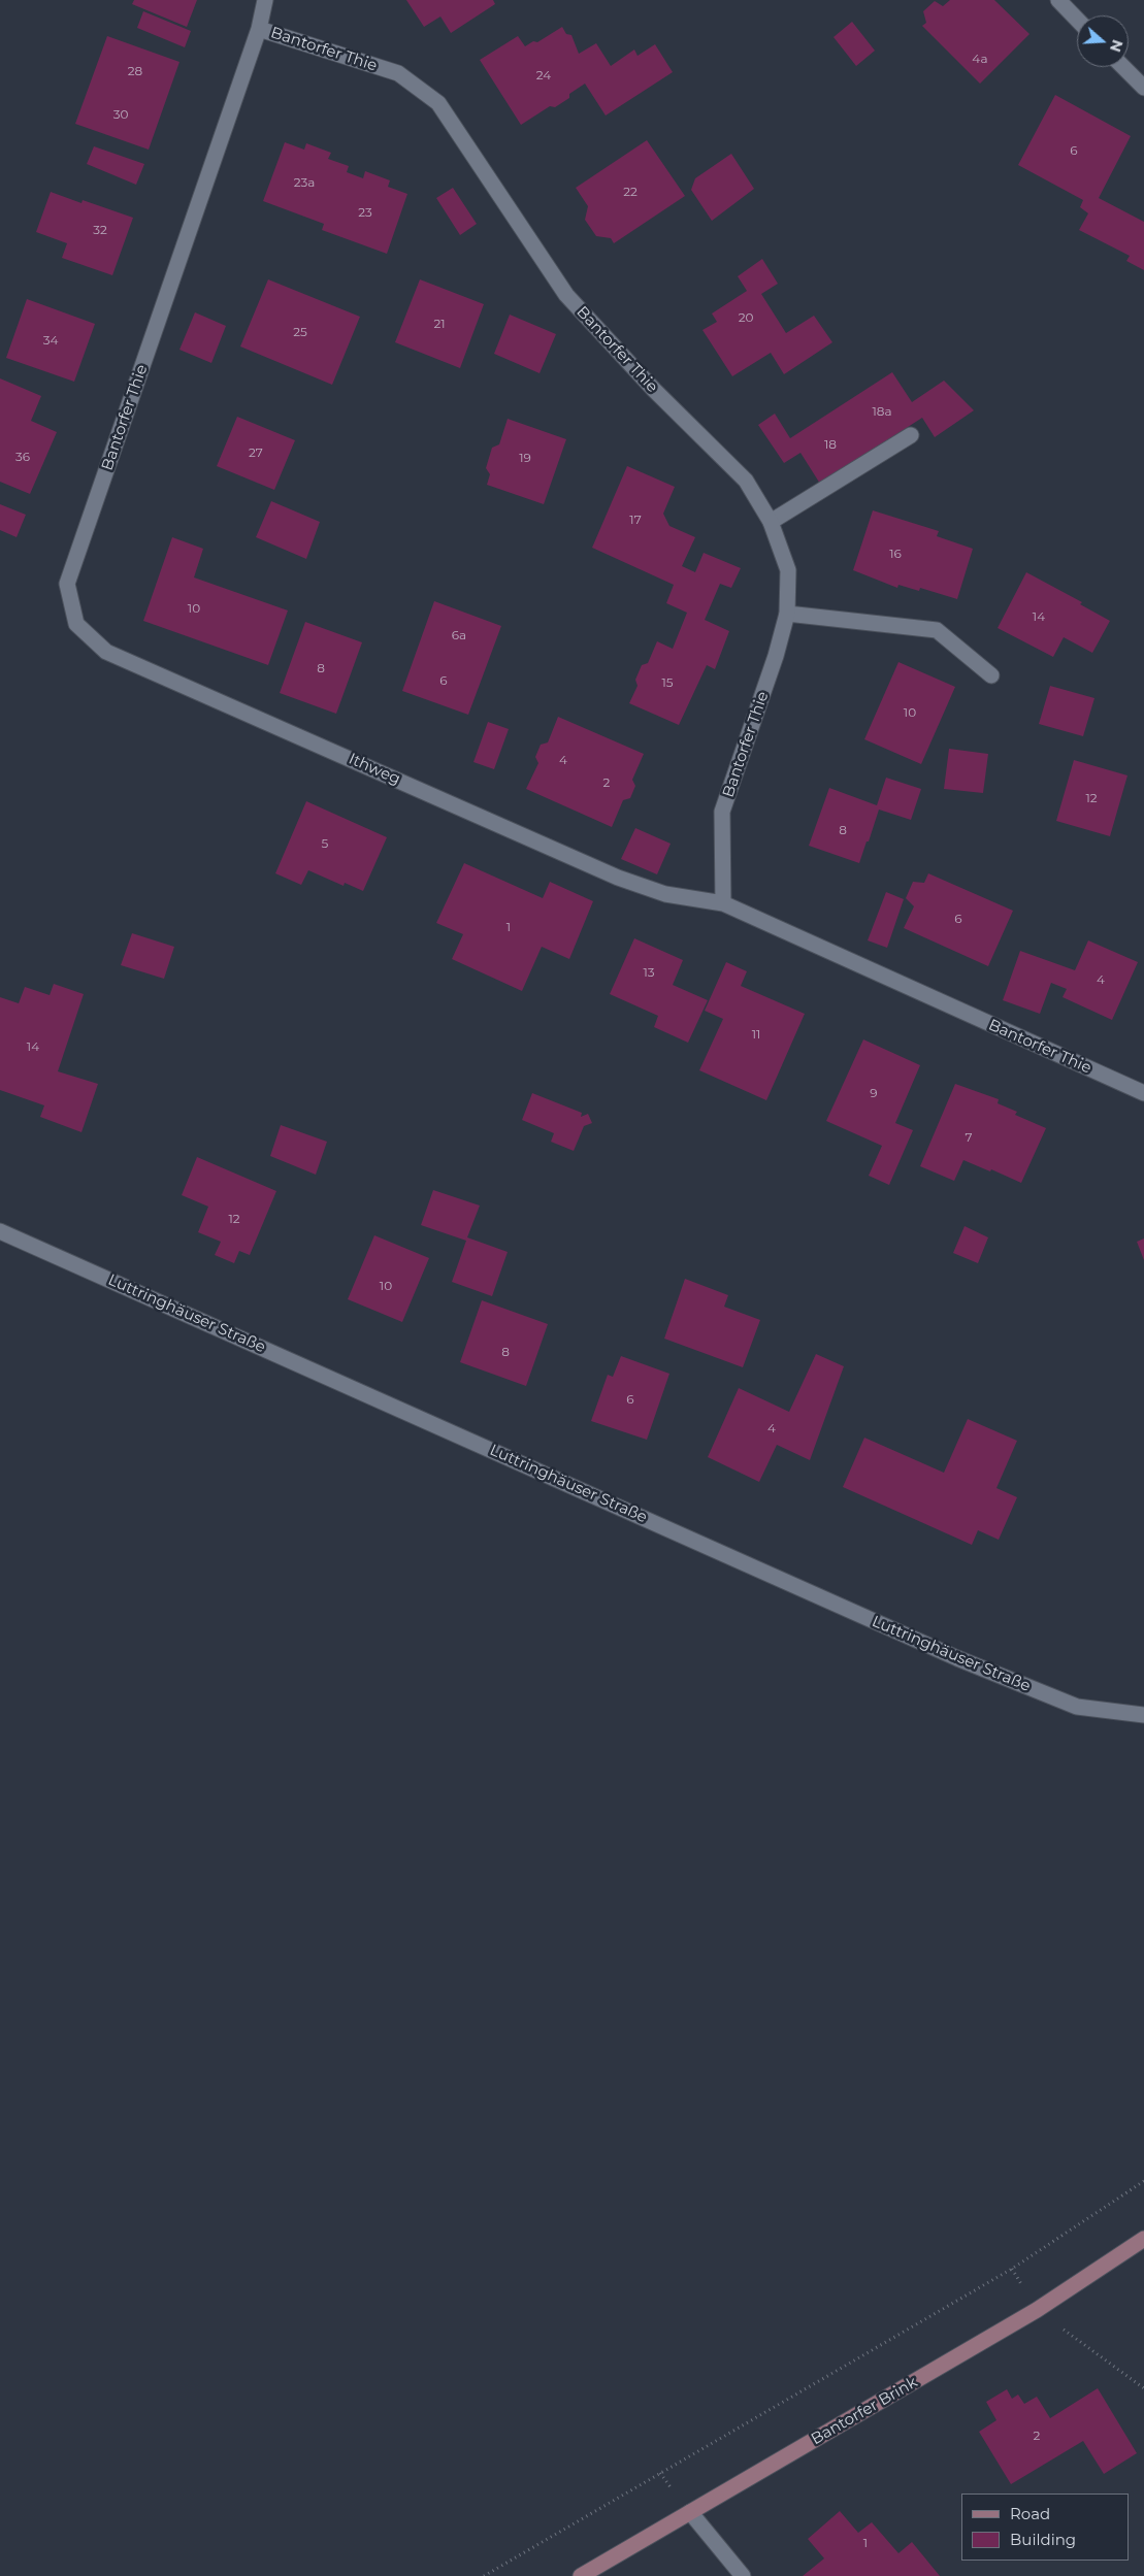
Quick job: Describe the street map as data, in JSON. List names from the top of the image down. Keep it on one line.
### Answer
{"streets":{"main road":["Bantorfer Brink"],"street":["Bantorfer Thie","Ithweg","Luttringhäuser Straße"]},"crossings":[["Bantorfer Thie","Ithweg"]],"house_numbers":["4a","28","24","30","6","23a","22","23","32","20","21","25","34","18a","18","27","36","19","17","16","10","14","6a","8","6","15","10","4","2","12","8","5","6","1","13","4","11","14","9","7","12","10","8","6","4","2","1"],"legend":["Road","Building"],"north":"right"}
